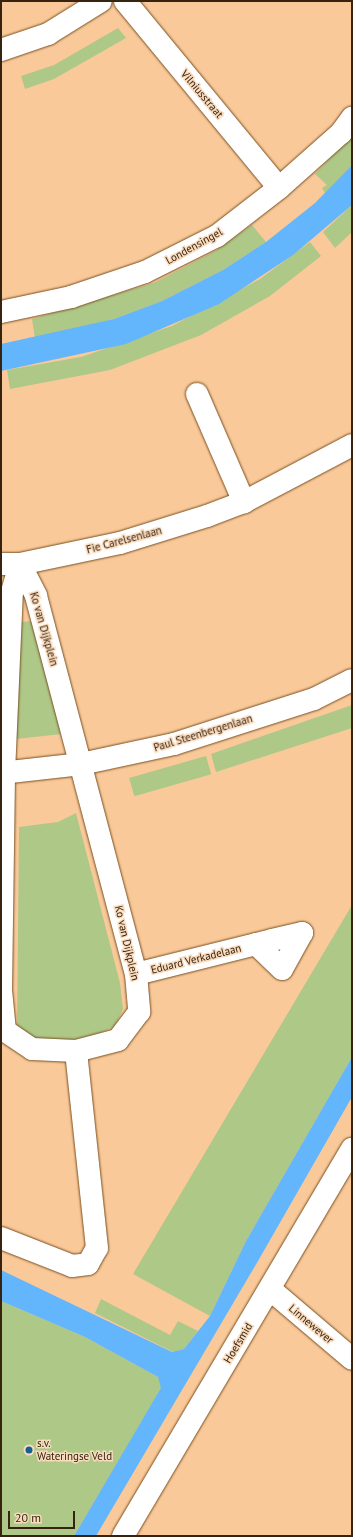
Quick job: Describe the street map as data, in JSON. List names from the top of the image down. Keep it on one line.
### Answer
{"streets":{"street":["Vilniusstraat","Londensingel","Fie Carelsenlaan","Ko van Dijkplein","Paul Steenbergenlaan","Eduard Verkadelaan","Linnewever","Hoefsmid"]},"crossings":[["Vilniusstraat","Londensingel"],["Fie Carelsenlaan","Ko van Dijkplein"],["Ko van Dijkplein","Paul Steenbergenlaan"],["Ko van Dijkplein","Eduard Verkadelaan"],["Linnewever","Hoefsmid"]],"places":["s.v. Wateringse Veld"],"scale_bar":"20 m"}
